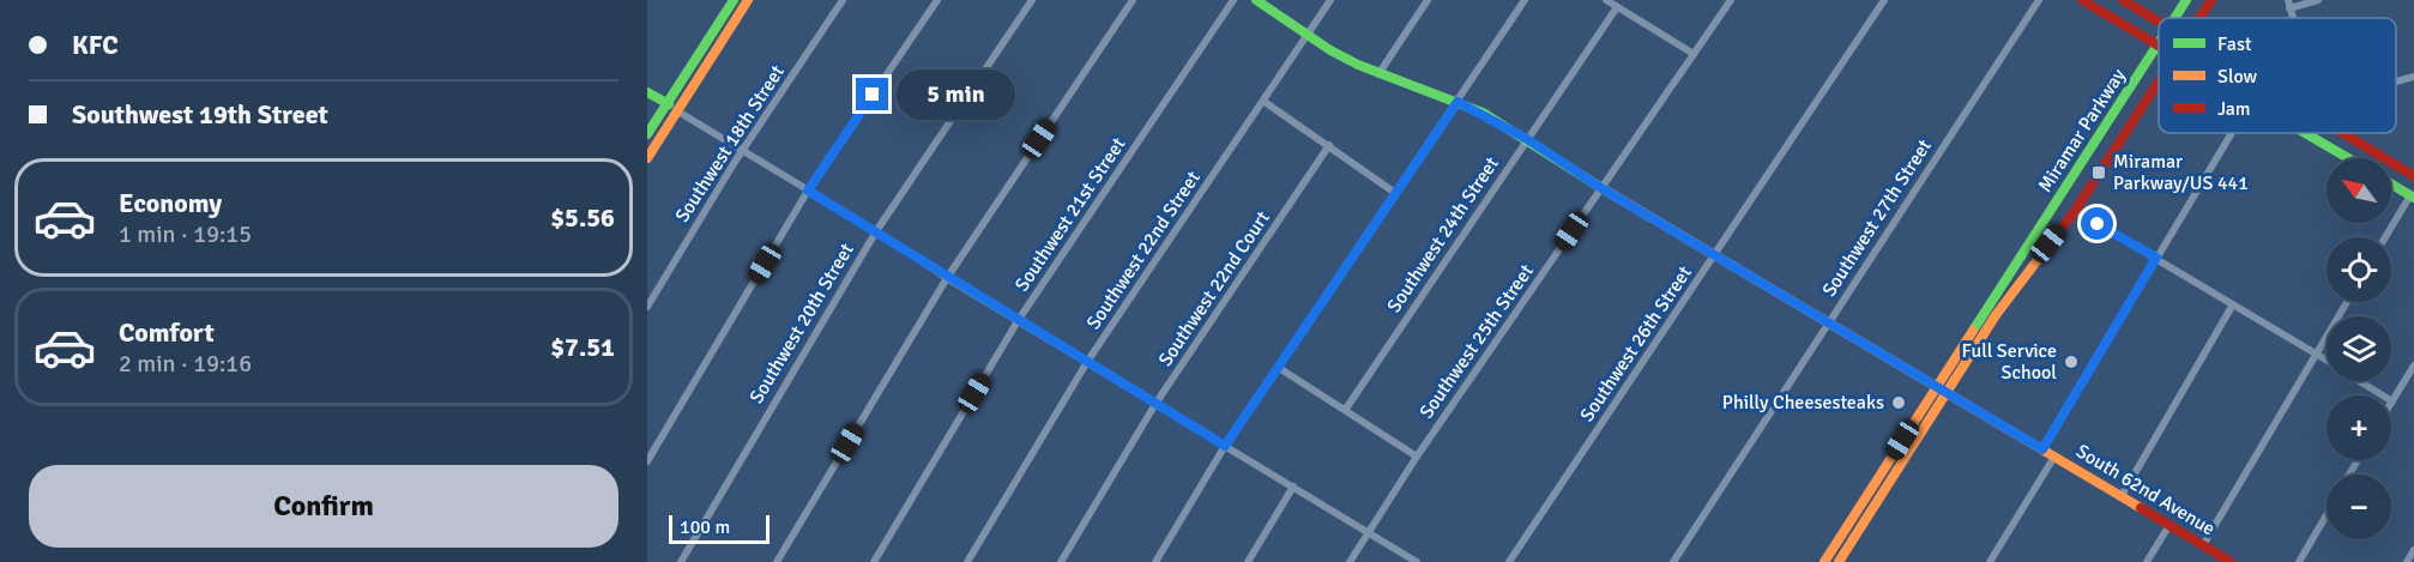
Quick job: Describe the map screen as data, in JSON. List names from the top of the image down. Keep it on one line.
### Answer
{"streets":{"main road":["Miramar Parkway","South 62nd Avenue"],"street":["Southwest 18th Street","Southwest 21st Street","Southwest 27th Street","Southwest 24th Street","Southwest 22nd Street","Southwest 22nd Court","Southwest 20th Street","Southwest 25th Street","Southwest 26th Street"]},"crossings":[["Miramar Parkway","South 62nd Avenue"],["Southwest 27th Street","South 62nd Avenue"],["Southwest 24th Street","South 62nd Avenue"],["Southwest 22nd Street","South 62nd Avenue"],["Southwest 25th Street","South 62nd Avenue"],["Southwest 26th Street","South 62nd Avenue"]],"places":{"transit":["Miramar Parkway/US 441"],"other":["Full Service School","Philly Cheesesteaks"]},"legend":["Fast","Slow","Jam"],"scale_bar":"100 m","north":"top left","page":{"banner":["KFC","Southwest 19th Street"],"bubble":"5 min","list":[{"name":"Economy","note":"1 min · 19:15","value":"$5.56"},{"name":"Comfort","note":"2 min · 19:16","value":"$7.51"}],"map_buttons":["+","−"],"buttons":"Confirm","scale":"100 m"}}
